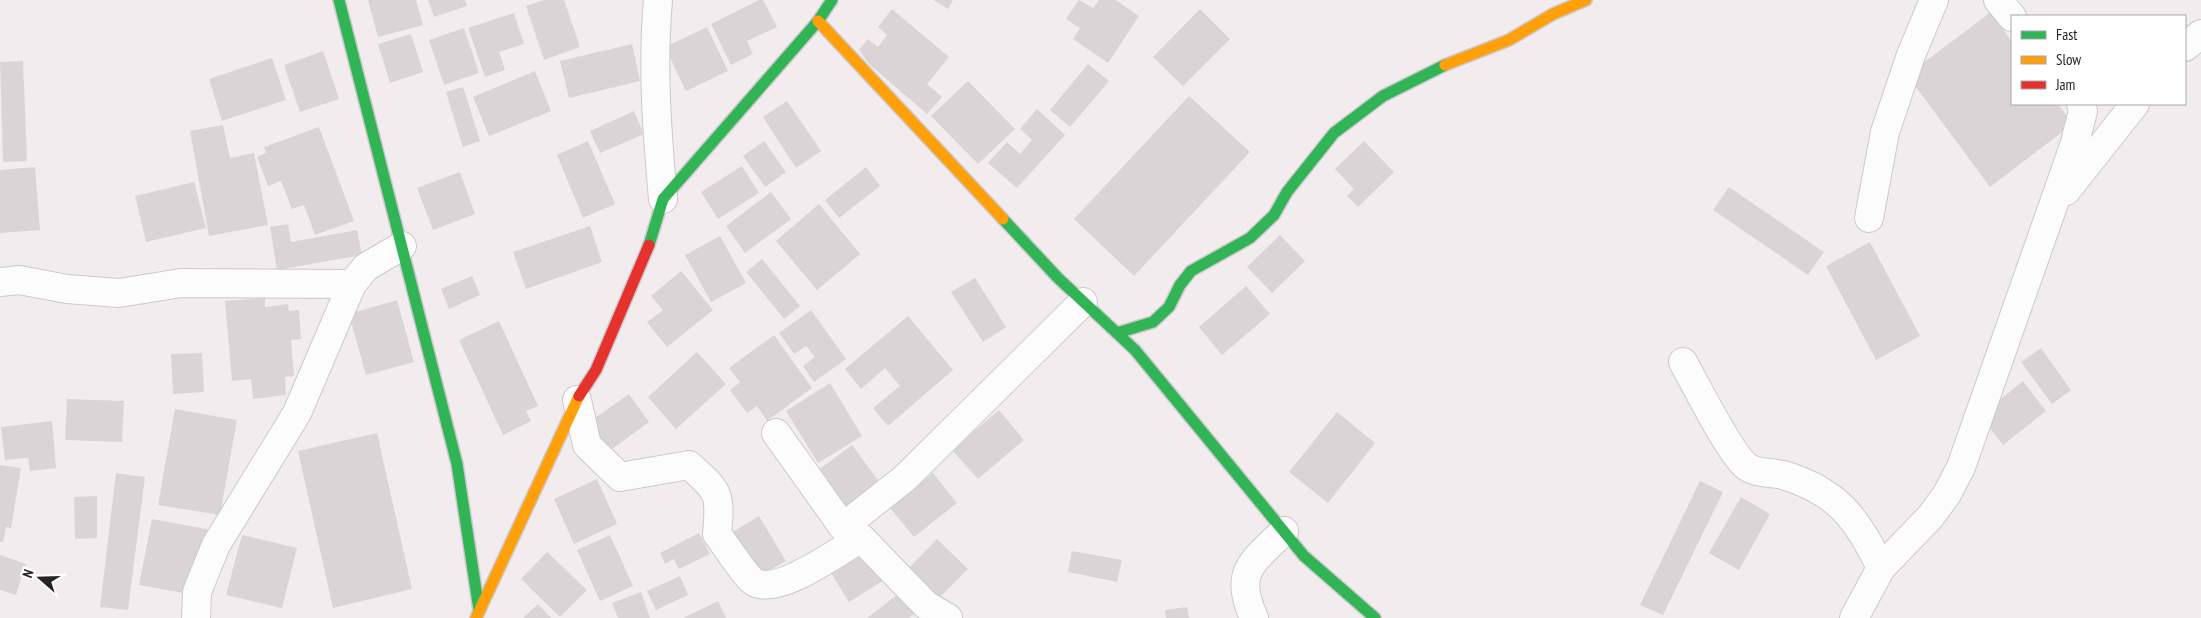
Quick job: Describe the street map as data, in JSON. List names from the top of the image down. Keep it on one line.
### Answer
{"legend":["Fast","Slow","Jam"],"north":"left"}
